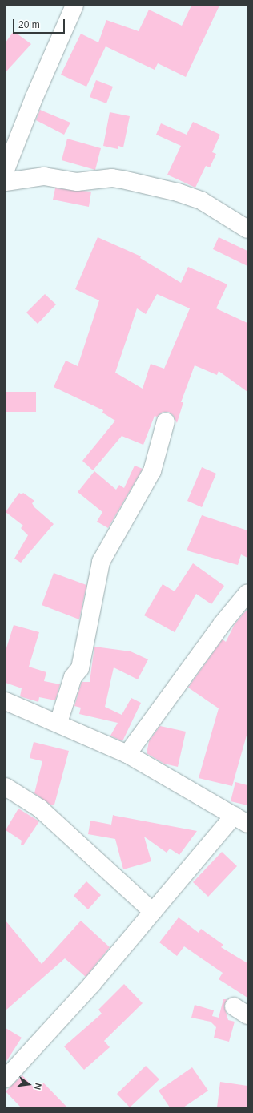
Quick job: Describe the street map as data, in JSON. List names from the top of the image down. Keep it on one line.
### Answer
{"scale_bar":"20 m","north":"right"}
